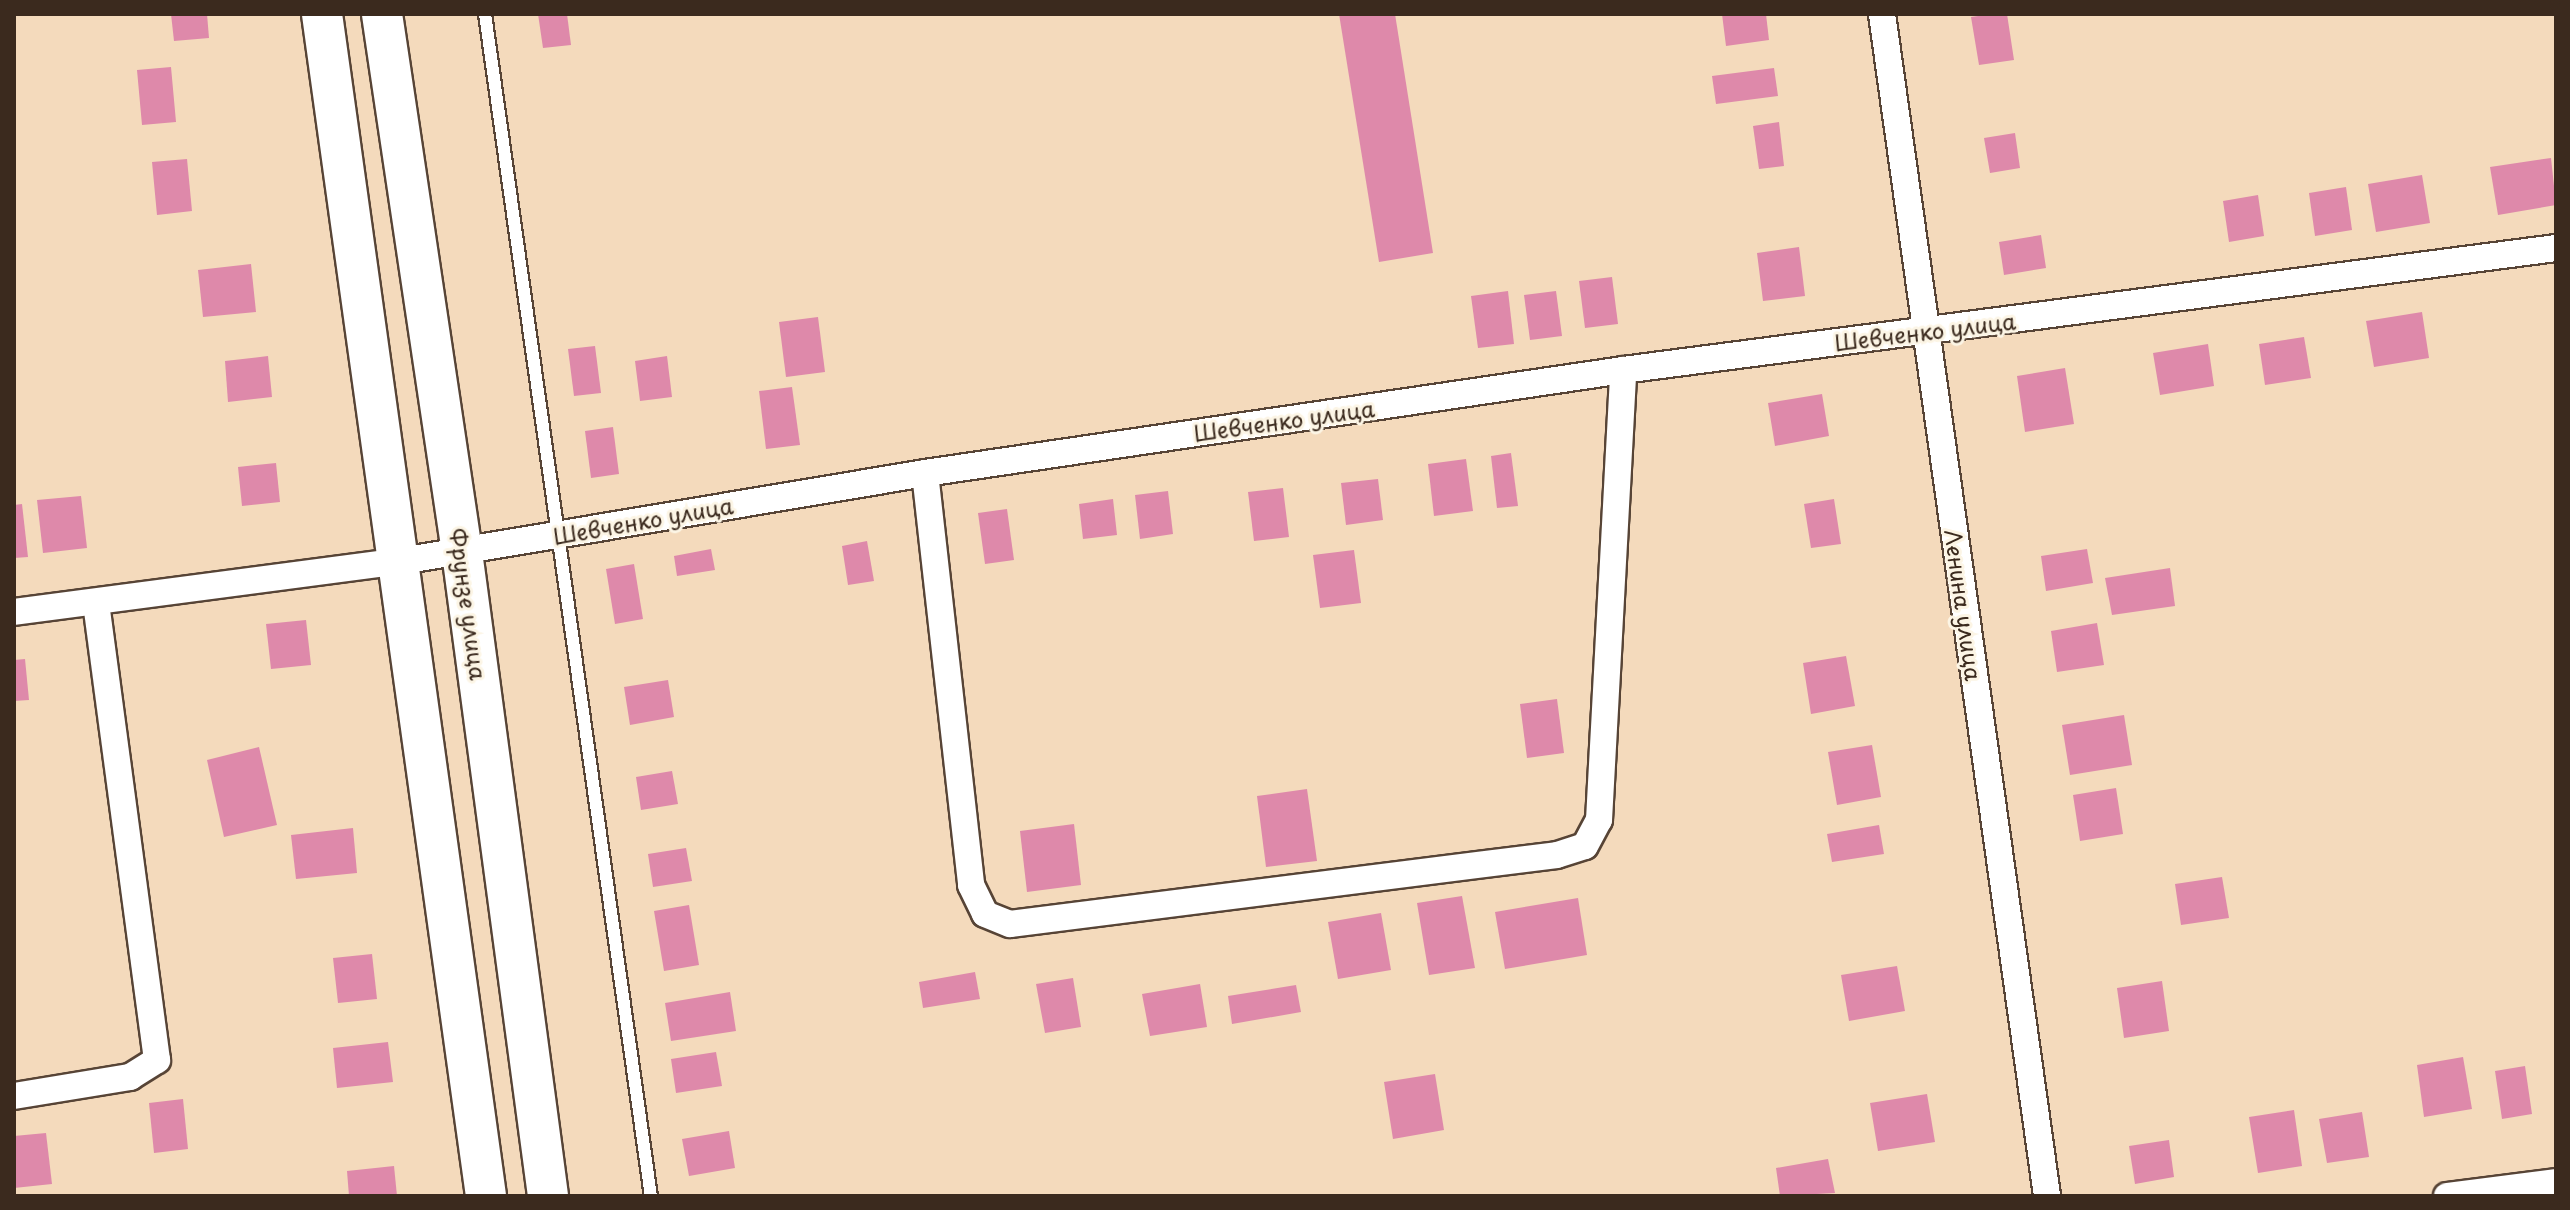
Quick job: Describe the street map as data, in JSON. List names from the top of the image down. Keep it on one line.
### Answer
{"streets":{"main road":["Фрунзе улица"],"street":["Шевченко улица","Ленина улица"]},"crossings":[["Шевченко улица","Фрунзе улица"],["Шевченко улица","Ленина улица"]]}
